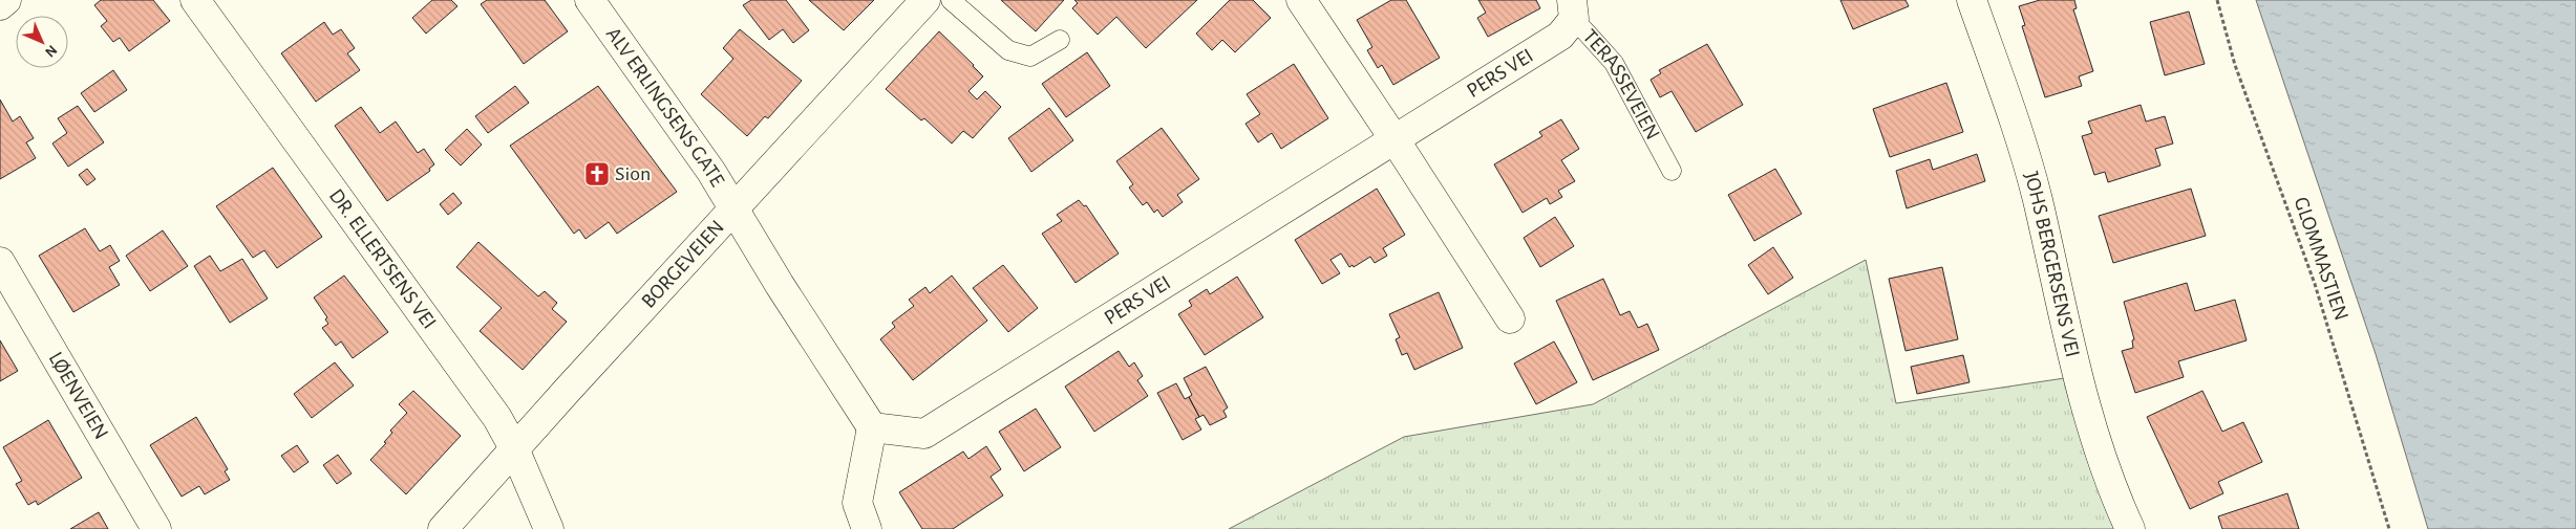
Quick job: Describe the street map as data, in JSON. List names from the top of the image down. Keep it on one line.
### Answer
{"streets":{"street":["PERS VEI","ALV ERLINGSENS GATE","DR. ELLERTSENS VEI","BORGEVEIEN","JOHS BERGERSENS VEI","LØENVEIEN"],"lane":["TERASSEVEIEN"],"path":["GLOMMASTIEN"]},"crossings":[["PERS VEI","TERASSEVEIEN"],["PERS VEI","ALV ERLINGSENS GATE"],["ALV ERLINGSENS GATE","BORGEVEIEN"],["DR. ELLERTSENS VEI","BORGEVEIEN"]],"places":{"church":["Sion"]},"north":"bottom right"}
